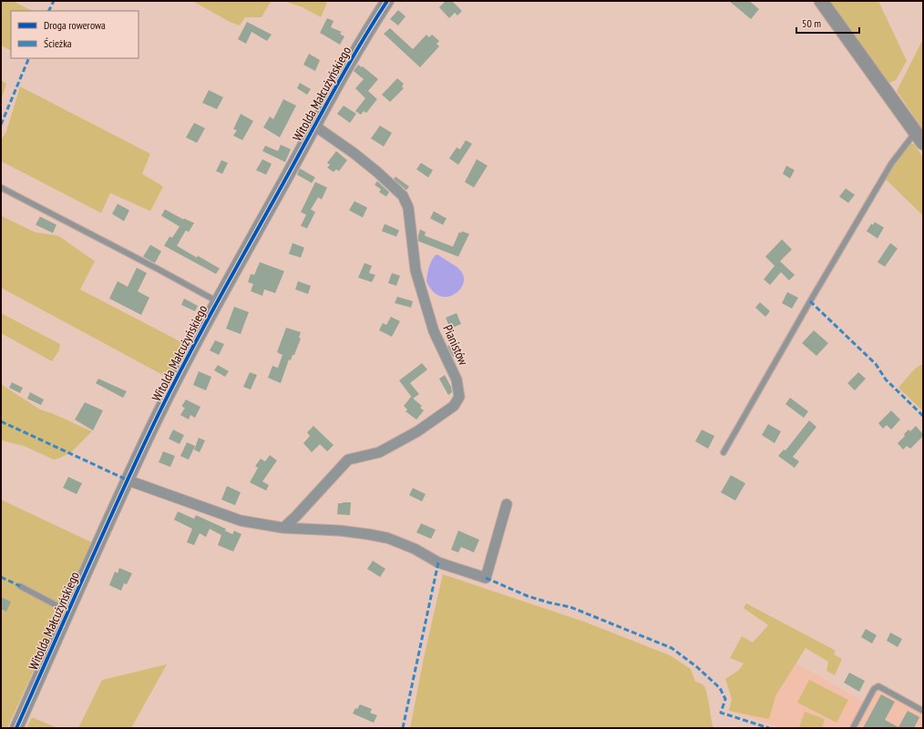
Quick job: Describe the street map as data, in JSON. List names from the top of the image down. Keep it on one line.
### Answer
{"streets":{"street":["Witolda Małcużyńskiego","Pianistów"]},"crossings":[["Witolda Małcużyńskiego","Pianistów"]],"legend":["Droga rowerowa","Ścieżka"],"scale_bar":"50 m"}
